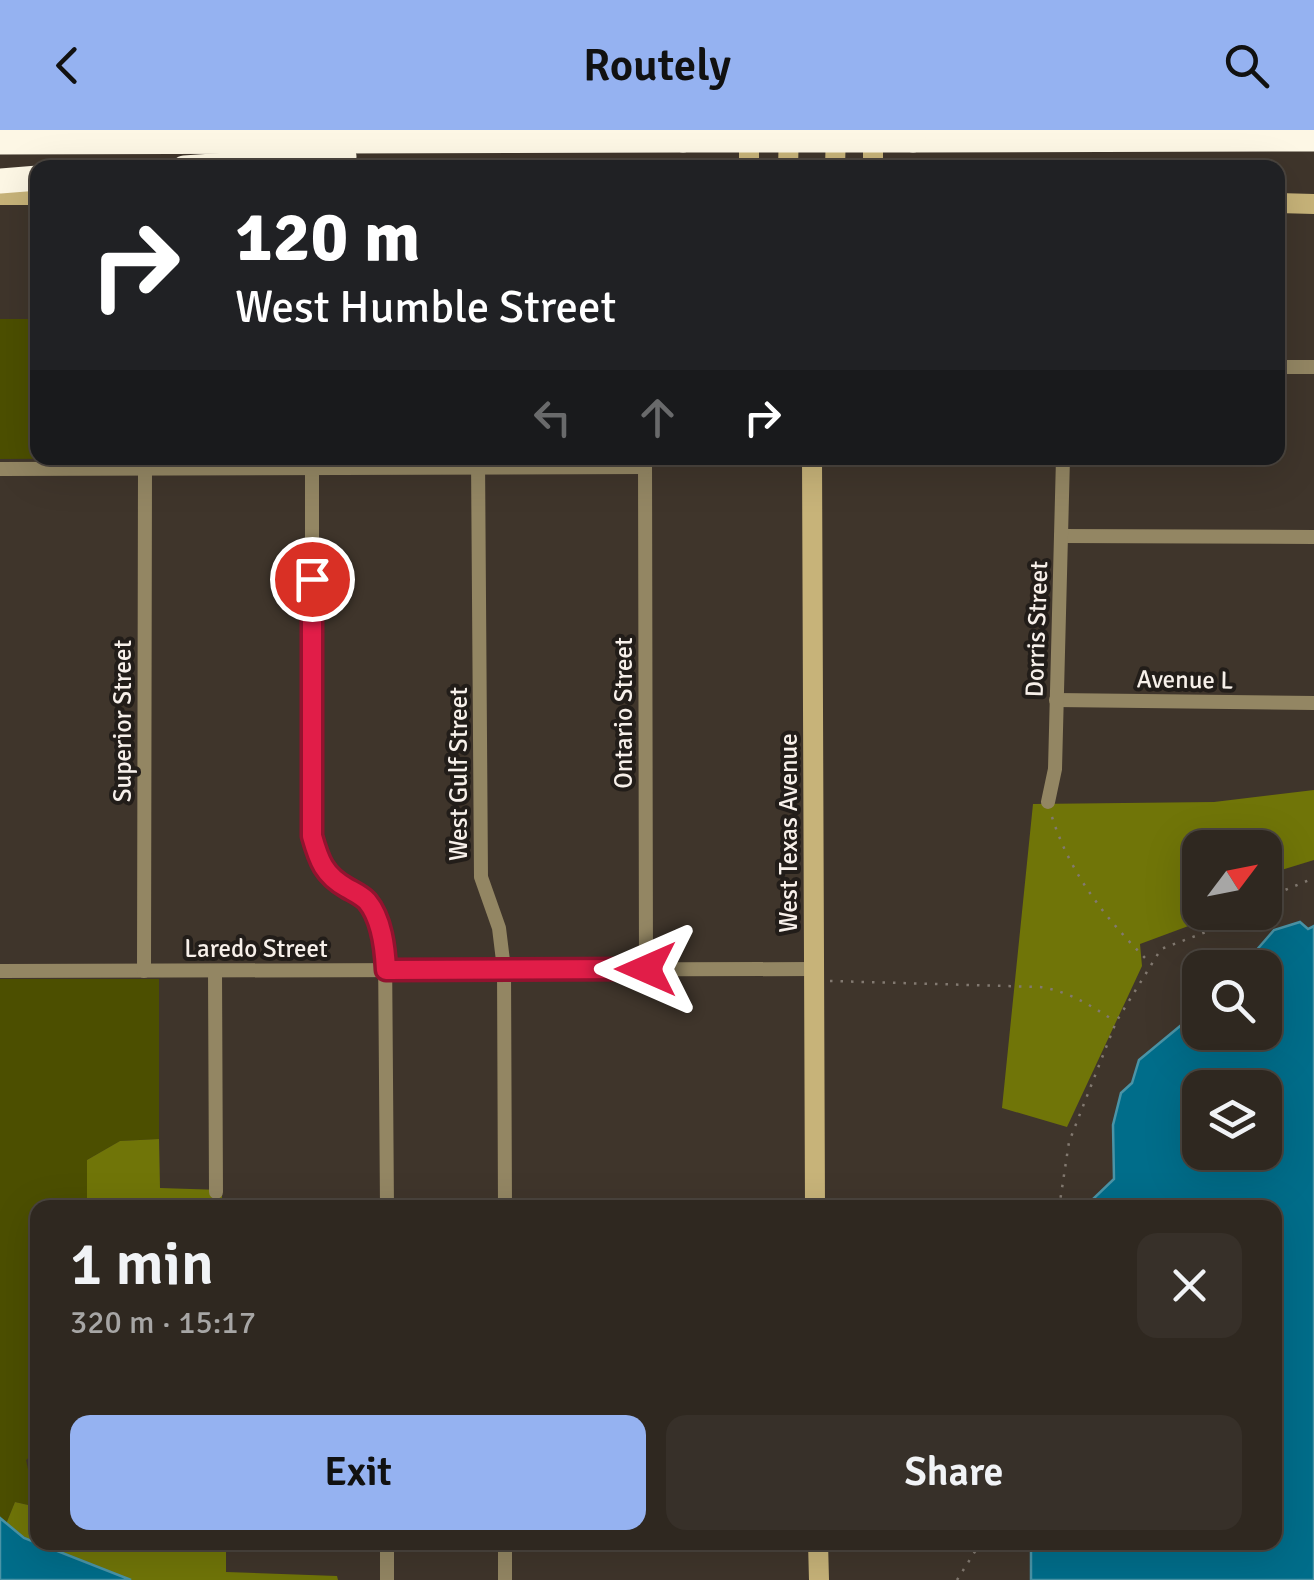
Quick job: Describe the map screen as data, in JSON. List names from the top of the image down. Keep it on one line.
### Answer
{"streets":{"street":["Dorris Street","Avenue L","Ontario Street","Superior Street","West Gulf Street","West Texas Avenue","Laredo Street"]},"crossings":[["Dorris Street","Avenue L"],["Ontario Street","Laredo Street"],["Superior Street","Laredo Street"],["West Gulf Street","Laredo Street"],["West Texas Avenue","Laredo Street"]],"north":"top right","page":{"header":"Routely","turn":["120 m","West Humble Street"],"heading":["1 min","320 m · 15:17"],"buttons":["Exit","Share"]}}
